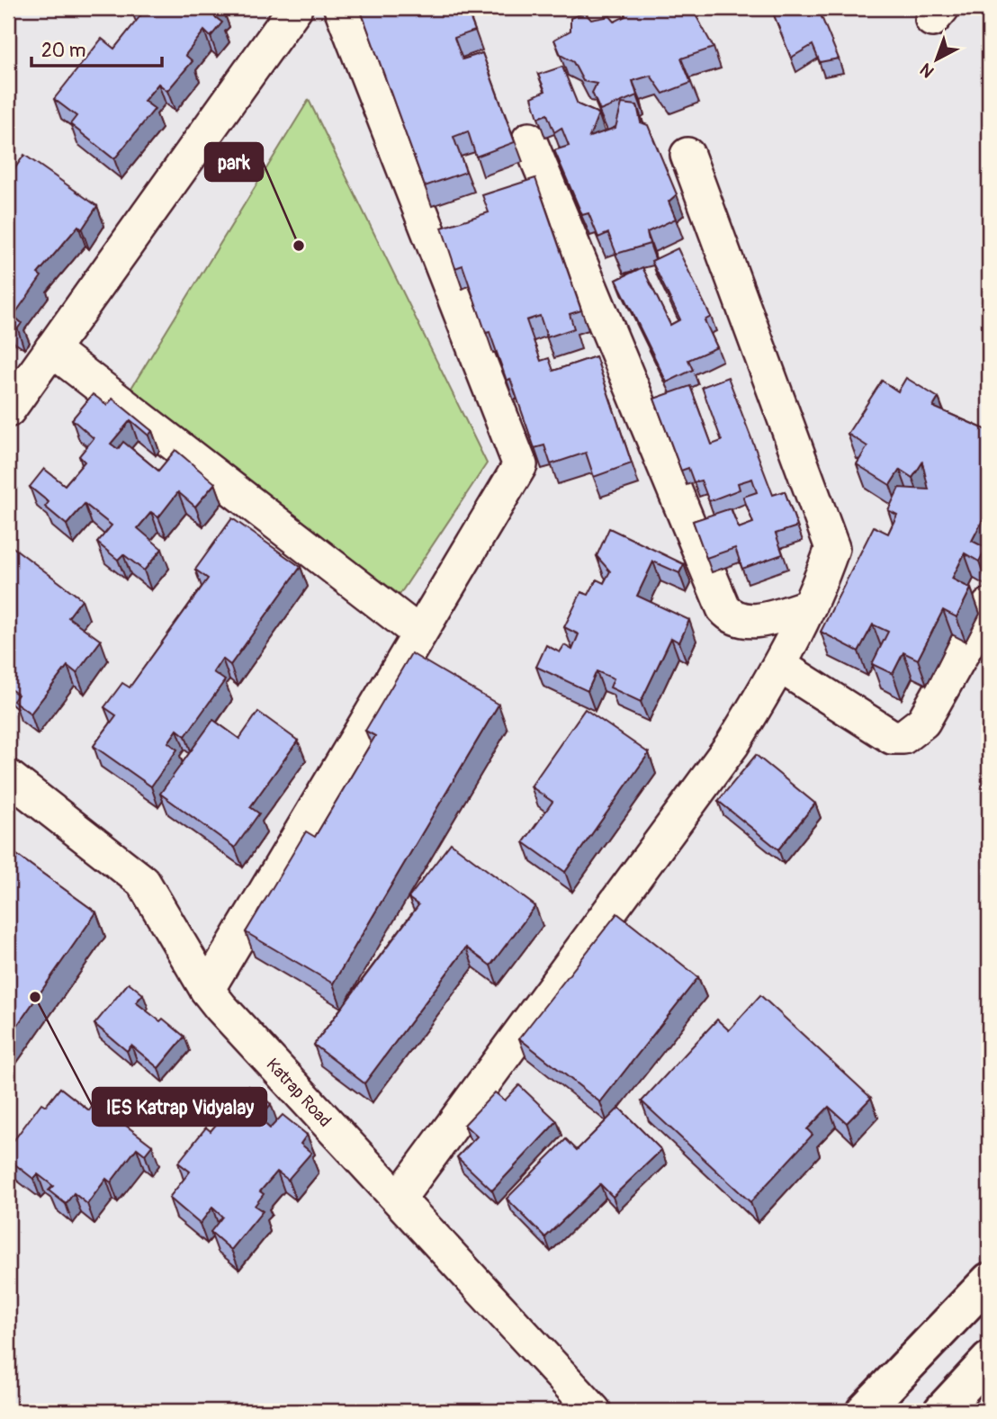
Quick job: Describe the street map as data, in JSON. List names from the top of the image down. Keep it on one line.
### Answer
{"streets":{"street":["Katrap Road"]},"places":["park","IES Katrap Vidyalay"],"scale_bar":"20 m","north":"bottom left"}
